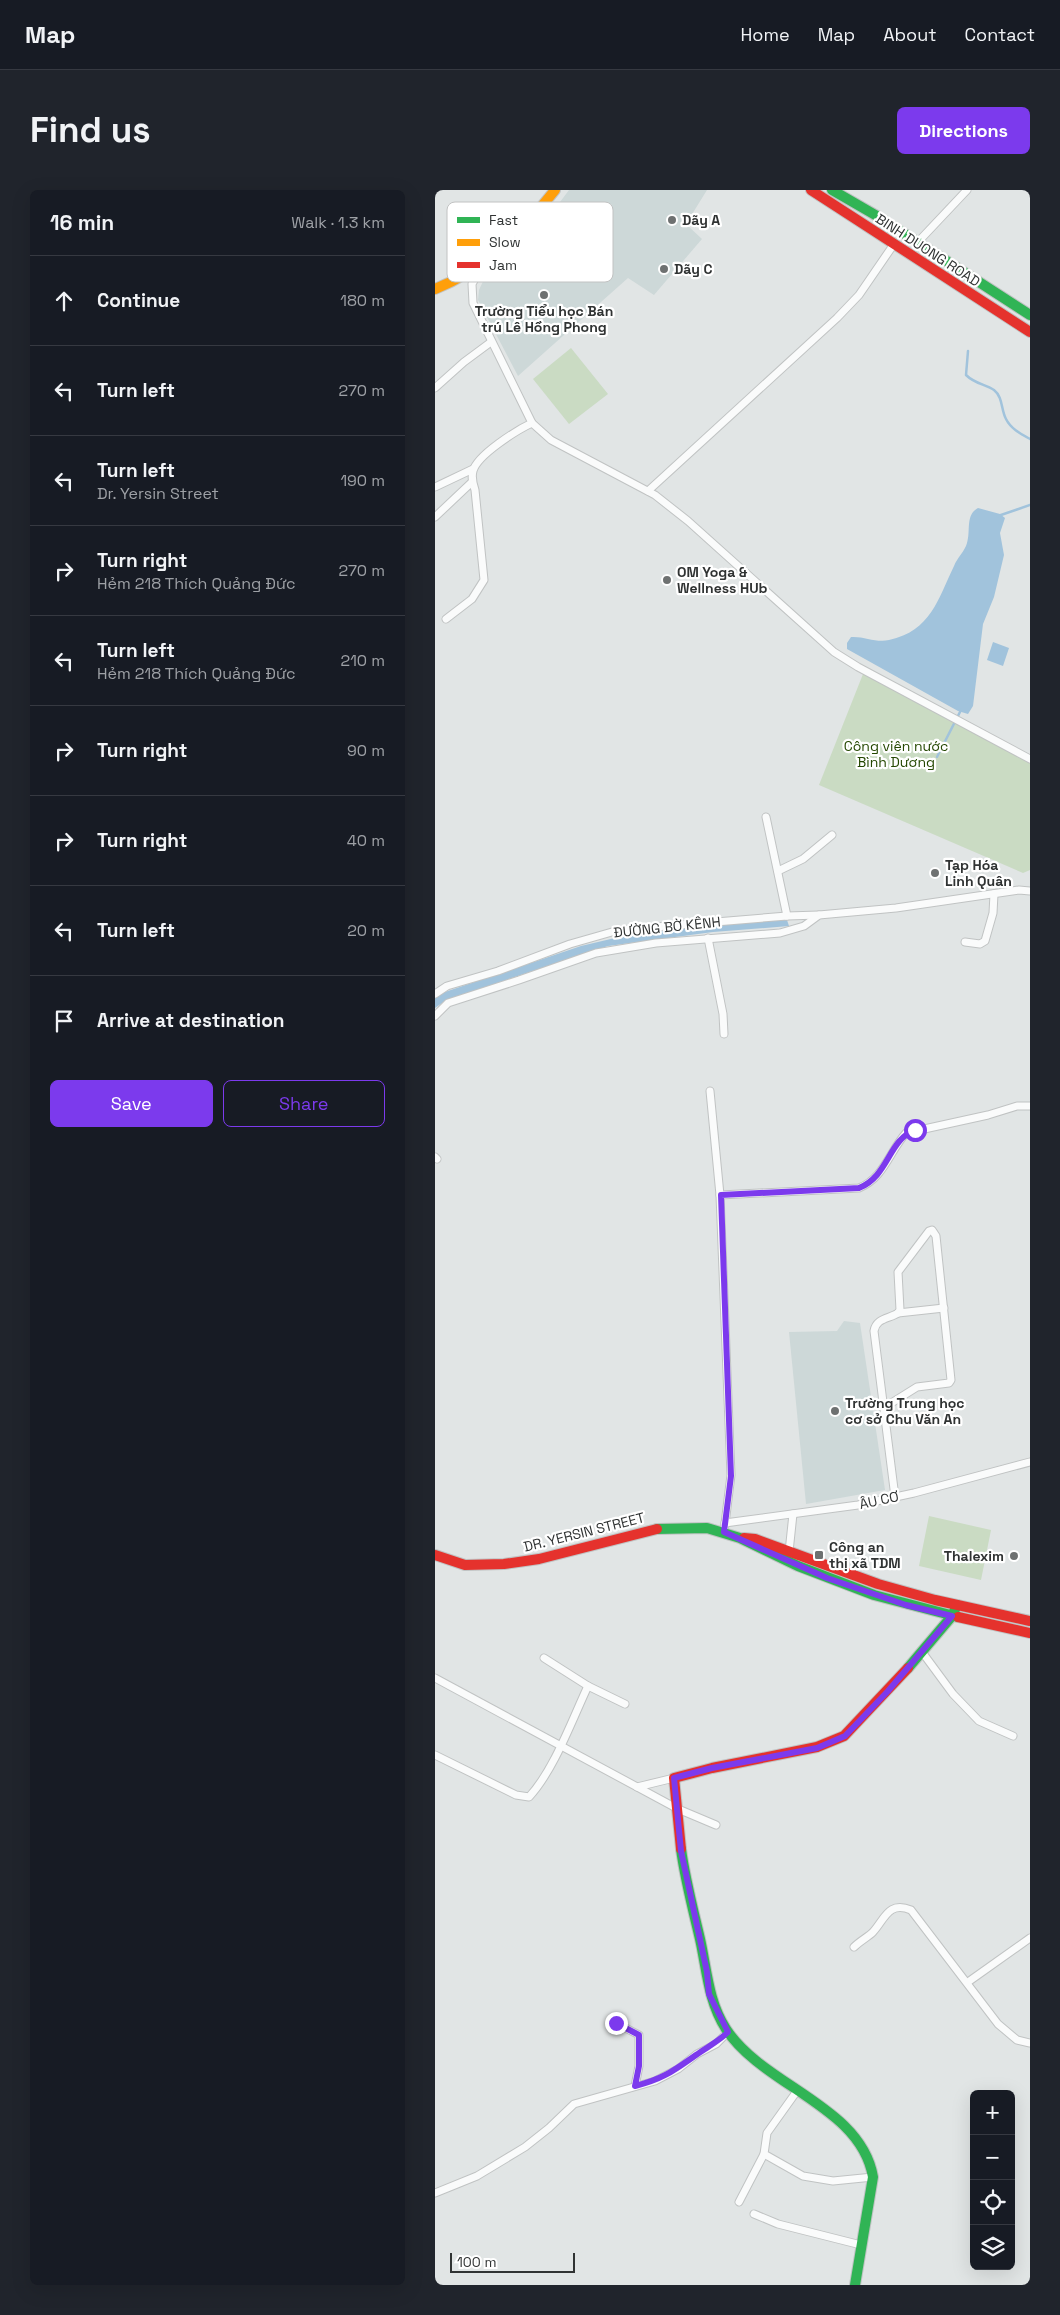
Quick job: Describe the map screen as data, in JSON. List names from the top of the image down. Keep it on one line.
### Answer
{"streets":{"main road":["BINH DUONG ROAD","DR. YERSIN STREET"],"street":["ĐƯỜNG BỜ KÊNH","ÂU CƠ"]},"crossings":[["ÂU CƠ","DR. YERSIN STREET"]],"parks":["Công viên nước Bình Dương"],"places":{"other":["Dãy A","Dãy C","Trường Tiểu học Bán trú Lê Hồng Phong","OM Yoga & Wellness HUb","Tạp Hóa Linh Quân","Trường Trung học cơ sở Chu Văn An","Thalexim"],"transit":["Công an thị xã TDM"]},"legend":["Fast","Slow","Jam"],"scale_bar":"100 m","page":{"header":"Map","nav":["Home","Map","About","Contact"],"buttons":["Directions",["Save","Share"]],"title":"Find us","heading":["16 min","Walk · 1.3 km"],"list":[["Continue","180 m"],["Turn left","270 m"],["Turn left","Dr. Yersin Street","190 m"],["Turn right","Hẻm 218 Thích Quảng Đức","270 m"],["Turn left","Hẻm 218 Thích Quảng Đức","210 m"],["Turn right","90 m"],["Turn right","40 m"],["Turn left","20 m"],"Arrive at destination"],"map_buttons":["+","−"],"scale":"100 m"}}
